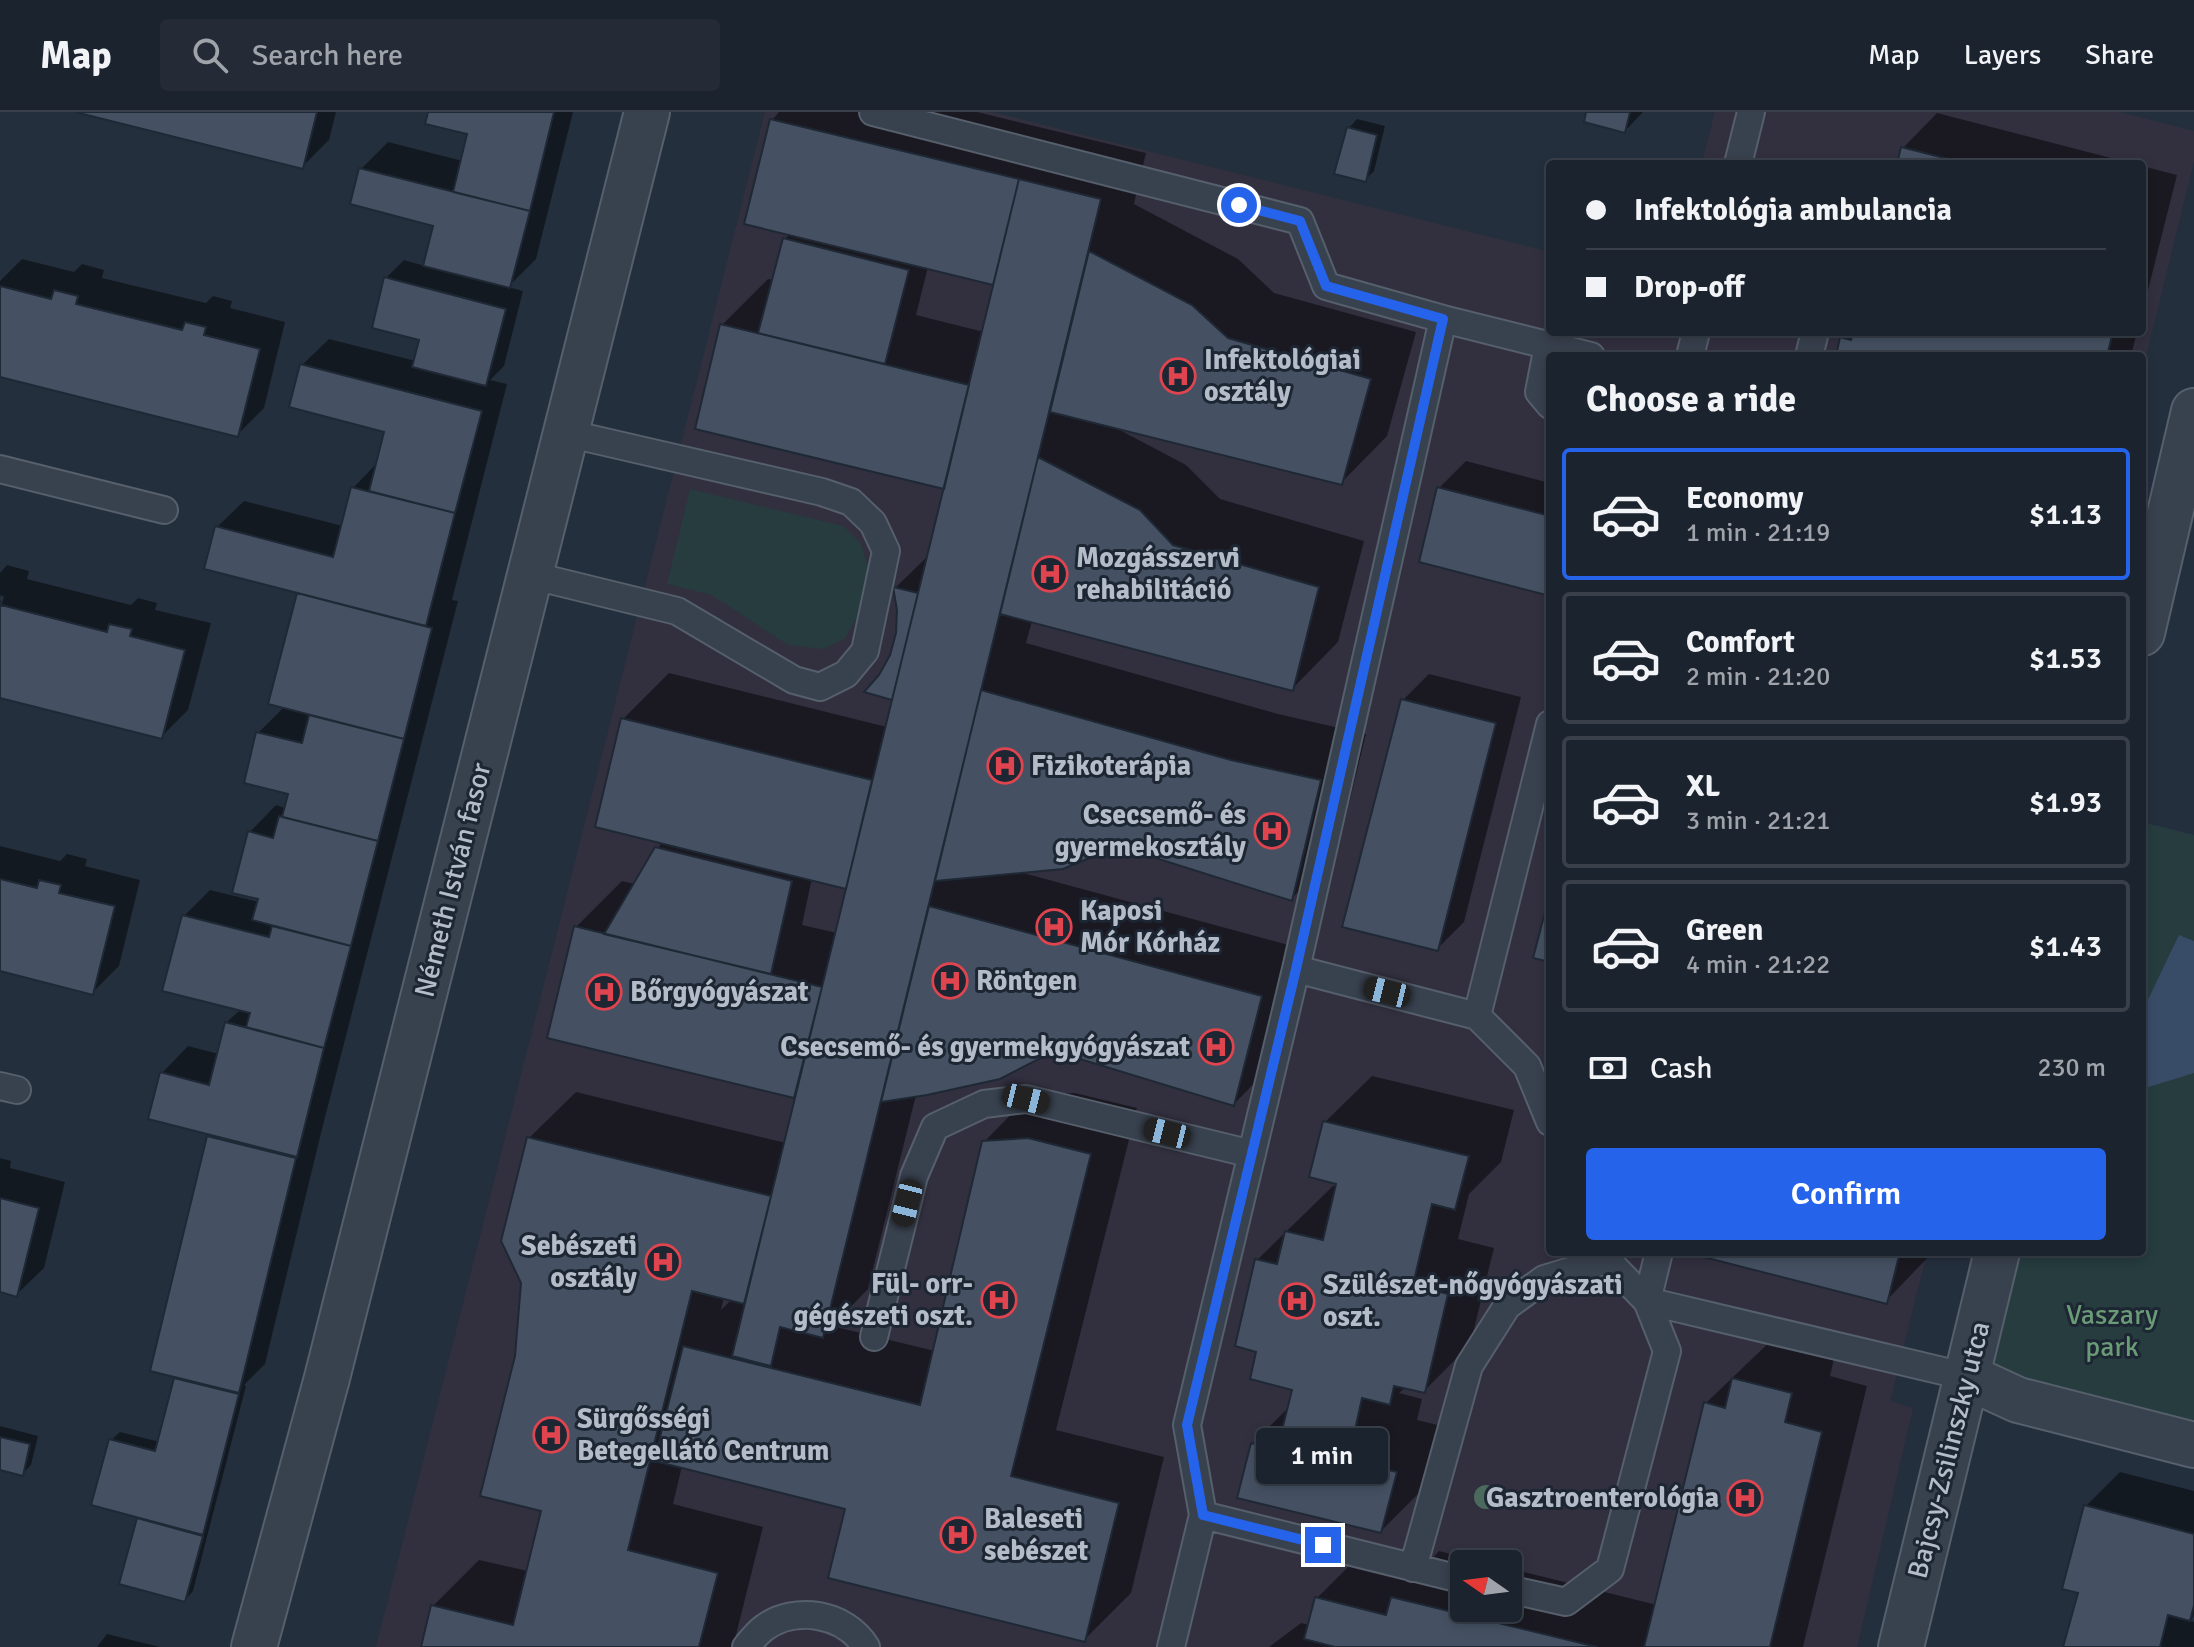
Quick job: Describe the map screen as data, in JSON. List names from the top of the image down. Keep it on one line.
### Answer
{"streets":{"street":["Németh István fasor","Bajcsy-Zsilinszky utca"]},"parks":["Vaszary park"],"places":{"hospital":["Infektológiai osztály","Mozgásszervi rehabilitáció","Fizikoterápia","Csecsemő- és gyermekosztály","Kaposi Mór Kórház","Röntgen","Bőrgyógyászat","Csecsemő- és gyermekgyógyászat","Sebészeti osztály","Fül- orr- gégészeti oszt.","Szülészet-nőgyógyászati oszt.","Sürgősségi Betegellátó Centrum","Gasztroenterológia","Baleseti sebészet"]},"north":"left","page":{"header":"Map","search":"Search here","nav":["Map","Layers","Share"],"banner":["Infektológia ambulancia","Drop-off"],"heading":"Choose a ride","list":[{"name":"Economy","note":"1 min · 21:19","value":"$1.13"},{"name":"Comfort","note":"2 min · 21:20","value":"$1.53"},{"name":"XL","note":"3 min · 21:21","value":"$1.93"},{"name":"Green","note":"4 min · 21:22","value":"$1.43"}],"pay":["Cash","230 m"],"buttons":"Confirm","bubble":"1 min"}}
